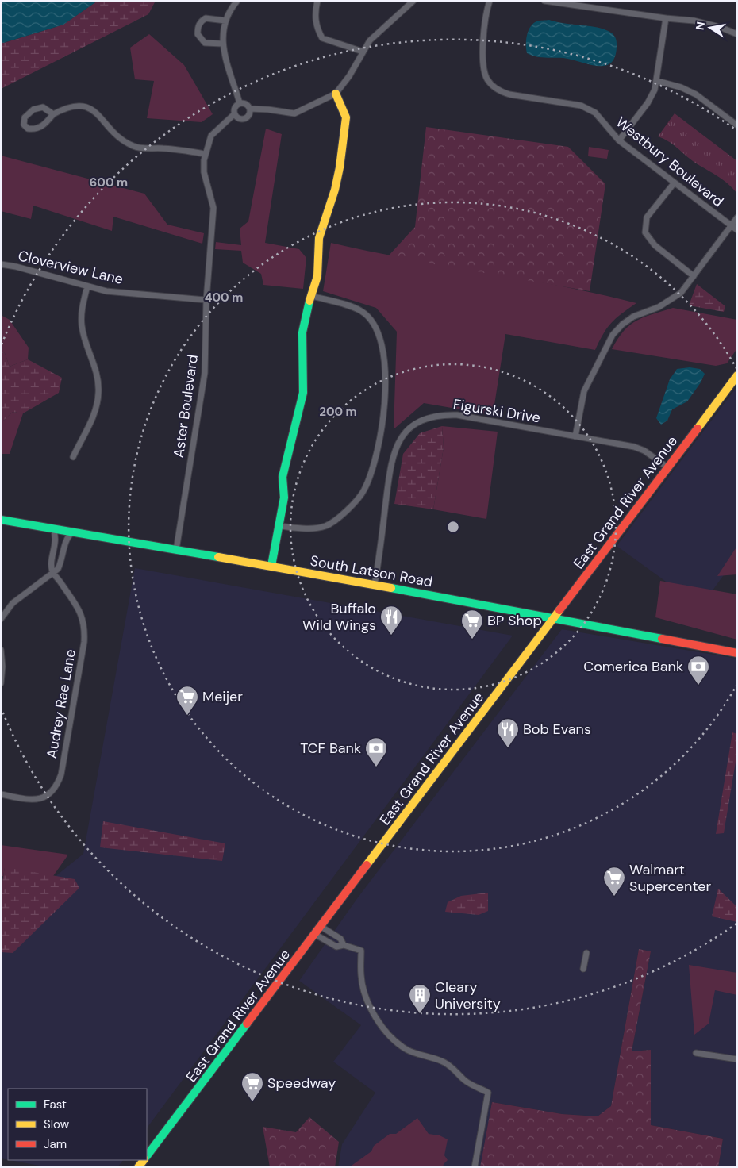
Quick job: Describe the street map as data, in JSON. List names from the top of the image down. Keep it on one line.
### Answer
{"streets":{"main road":["East Grand River Avenue","South Latson Road"],"street":["Westbury Boulevard","Cloverview Lane","Aster Boulevard","Figurski Drive","Audrey Rae Lane"]},"crossings":[["Cloverview Lane","Aster Boulevard"],["Aster Boulevard","South Latson Road"],["Figurski Drive","East Grand River Avenue"],["Figurski Drive","South Latson Road"],["East Grand River Avenue","South Latson Road"]],"places":{"restaurant":["Buffalo Wild Wings","Bob Evans"],"supermarket":["BP Shop","Meijer","Walmart Supercenter","Speedway"],"bank":["Comerica Bank","TCF Bank"],"building":["Cleary University"]},"legend":["Fast","Slow","Jam"],"north":"left","rings":["600 m","400 m","200 m"]}
